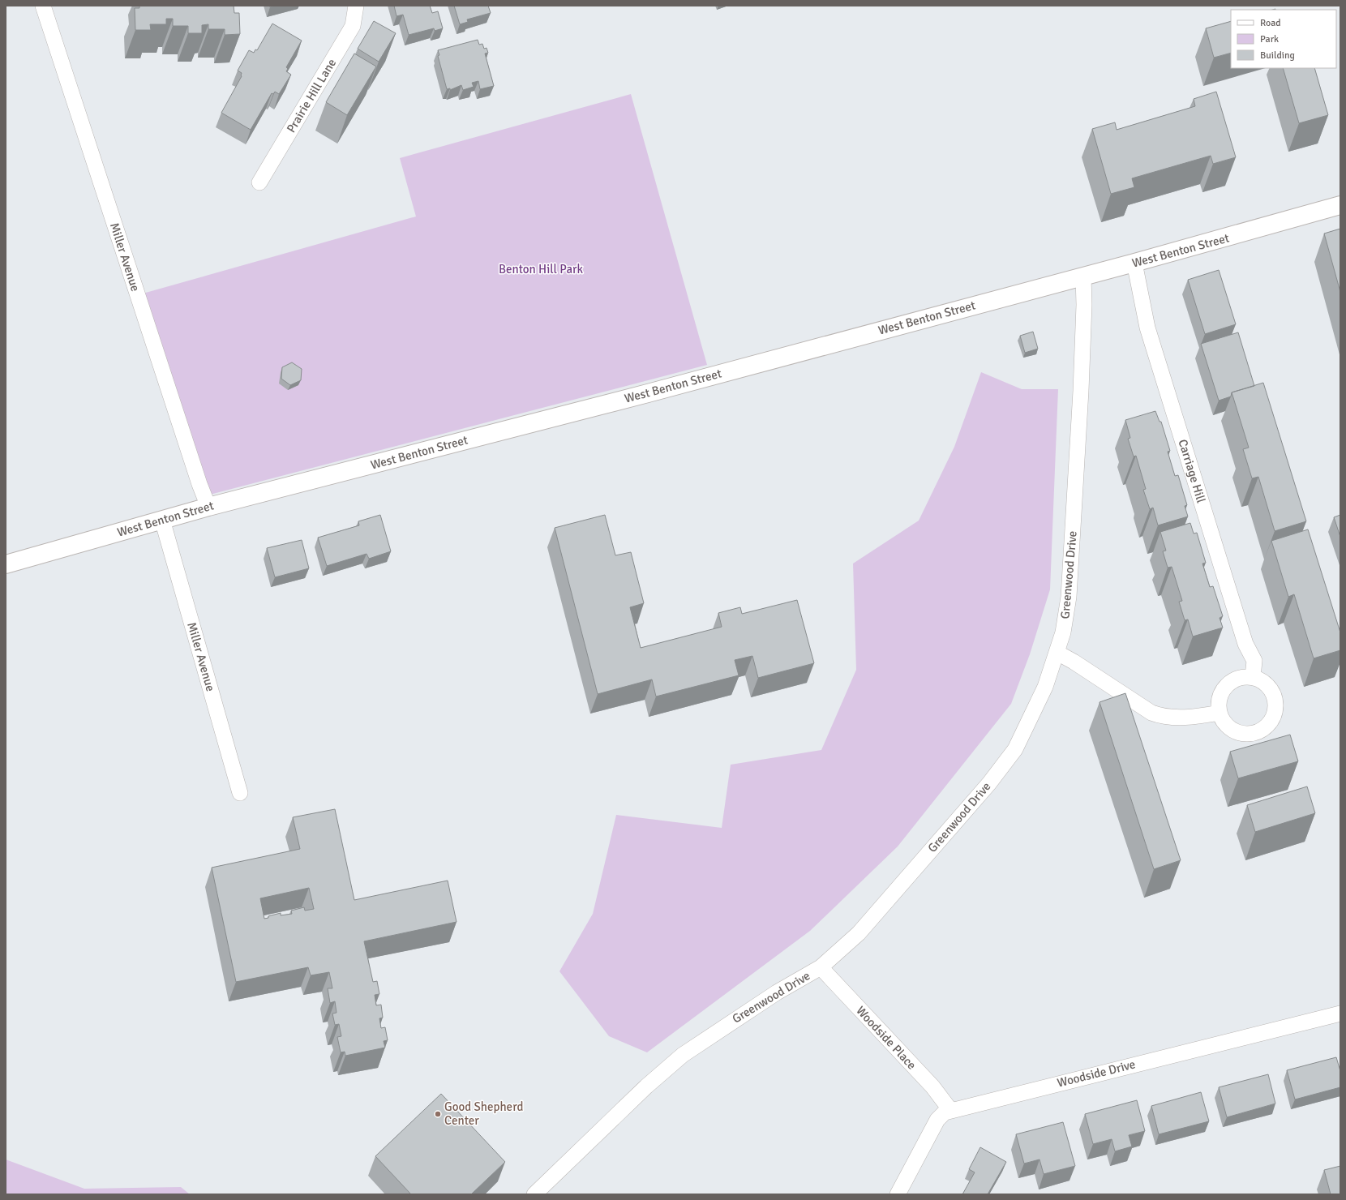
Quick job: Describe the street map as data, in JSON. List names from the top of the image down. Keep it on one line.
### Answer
{"streets":{"street":["Prairie Hill Lane","West Benton Street","Miller Avenue","Carriage Hill","Greenwood Drive","Woodside Place","Woodside Drive"]},"crossings":[["West Benton Street","Miller Avenue"],["West Benton Street","Carriage Hill"],["West Benton Street","Greenwood Drive"],["Greenwood Drive","Woodside Place"],["Woodside Place","Woodside Drive"]],"parks":["Benton Hill Park"],"places":["Good Shepherd Center"],"legend":["Road","Park","Building"]}
